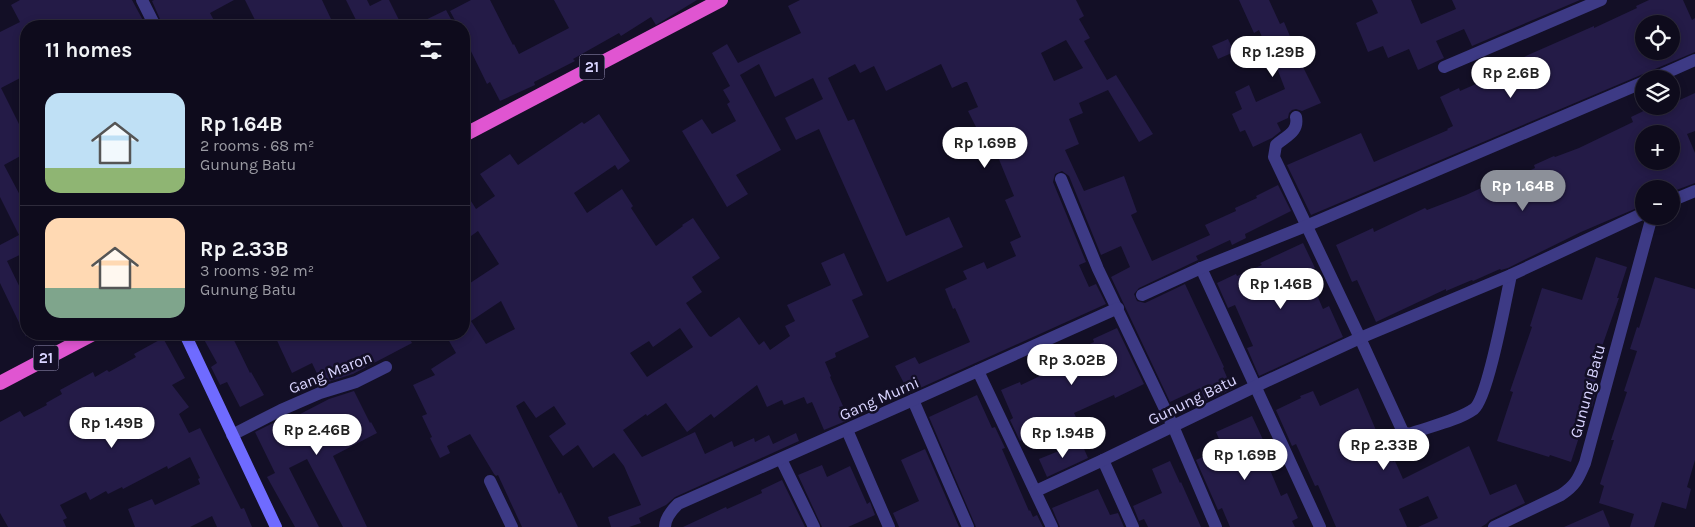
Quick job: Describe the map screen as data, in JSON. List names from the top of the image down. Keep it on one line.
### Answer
{"streets":{"highway":["21"],"street":["Gang Maron","Gunung Batu","Gang Murni"]},"page":{"map_buttons":["+","−"],"heading":"11 homes","price":["Rp 1.29B","Rp 2.6B","Rp 1.69B","Rp 1.64B","Rp 1.46B","Rp 3.02B","Rp 1.49B","Rp 2.46B","Rp 1.94B","Rp 2.33B","Rp 1.69B"],"list":[{"name":"Rp 1.64B","note":"2 rooms · 68 m² · Gunung Batu"},{"name":"Rp 2.33B","note":"3 rooms · 92 m² · Gunung Batu"}]}}
